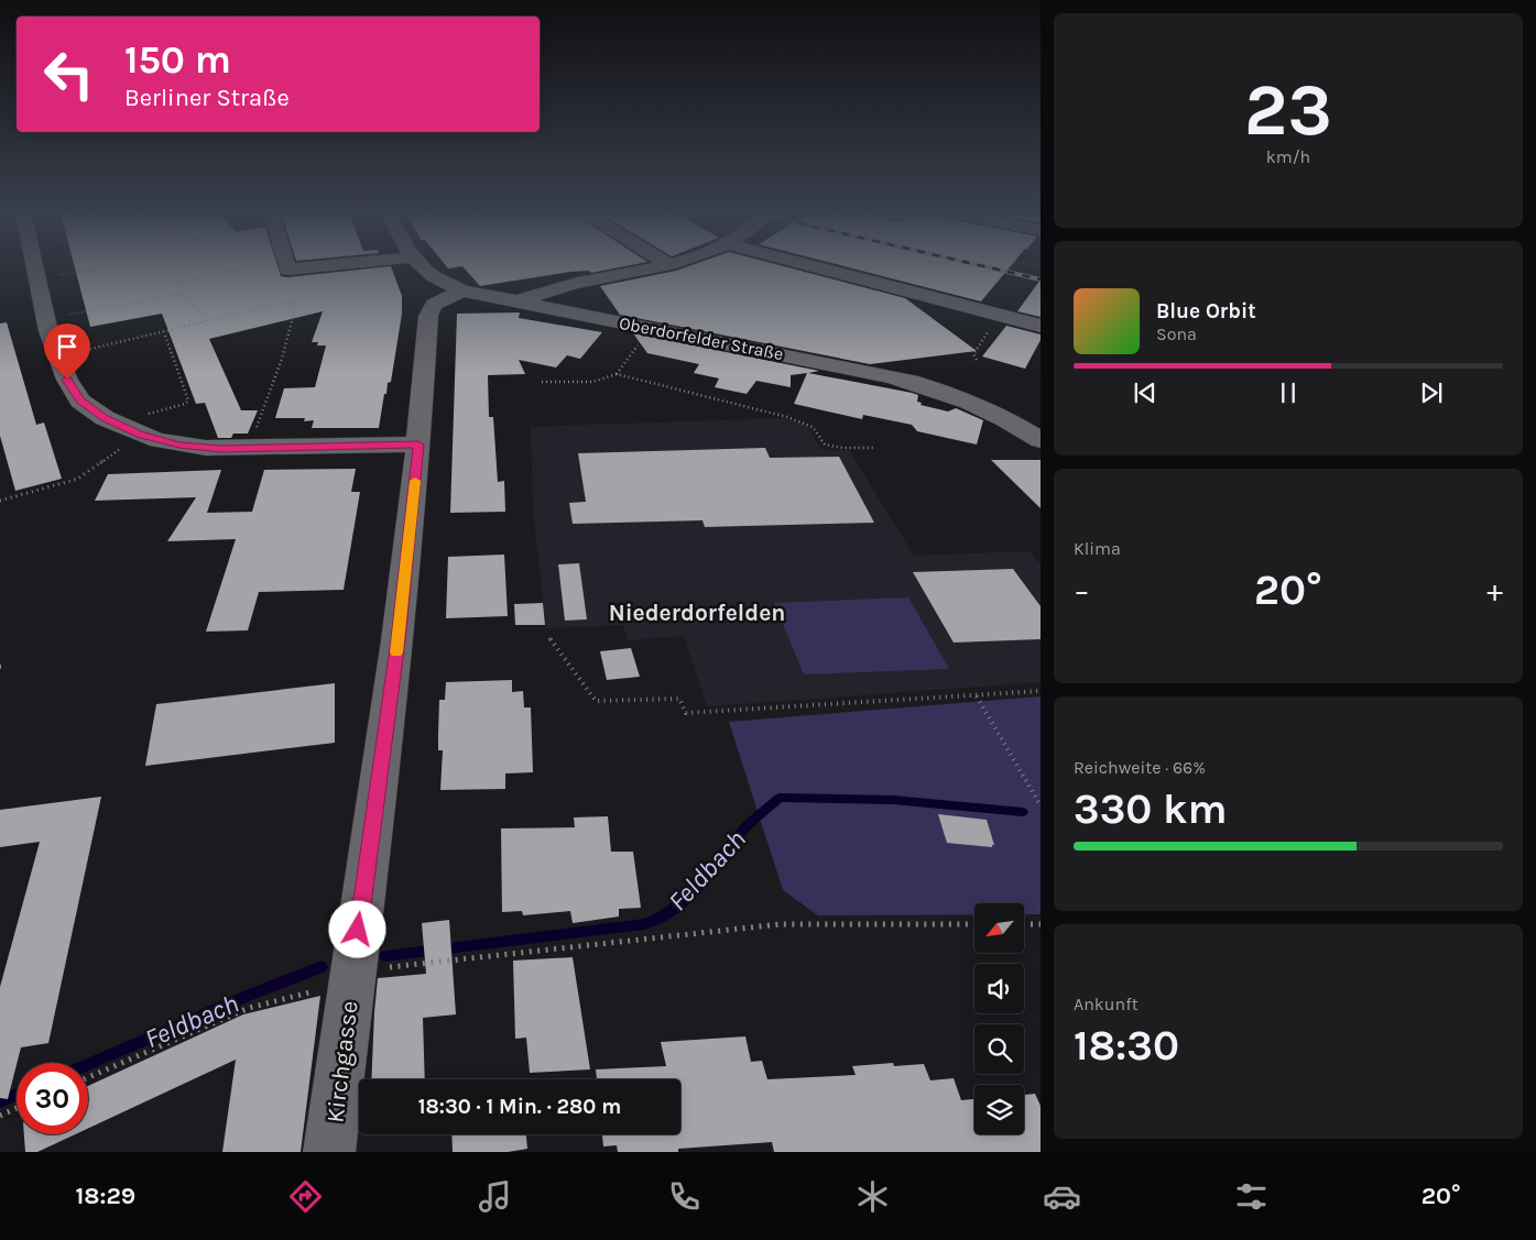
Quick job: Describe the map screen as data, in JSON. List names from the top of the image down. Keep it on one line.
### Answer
{"streets":{"street":["Oberdorfelder Straße","Kirchgasse"]},"crossings":[["Oberdorfelder Straße","Kirchgasse"]],"districts":["Niederdorfelden"],"water":["Feldbach"],"north":"bottom left","page":{"tile":[["23","km/h"],"Klima",["Reichweite · 66%","330 km"],["Ankunft","18:30"]],"turn":["150 m","Berliner Straße"],"song":["Blue Orbit","Sona"],"heat":["−","20°","+"],"limit":"30","trip":"18:30 · 1 Min. · 280 m","tabs":["18:29","20°"]}}
